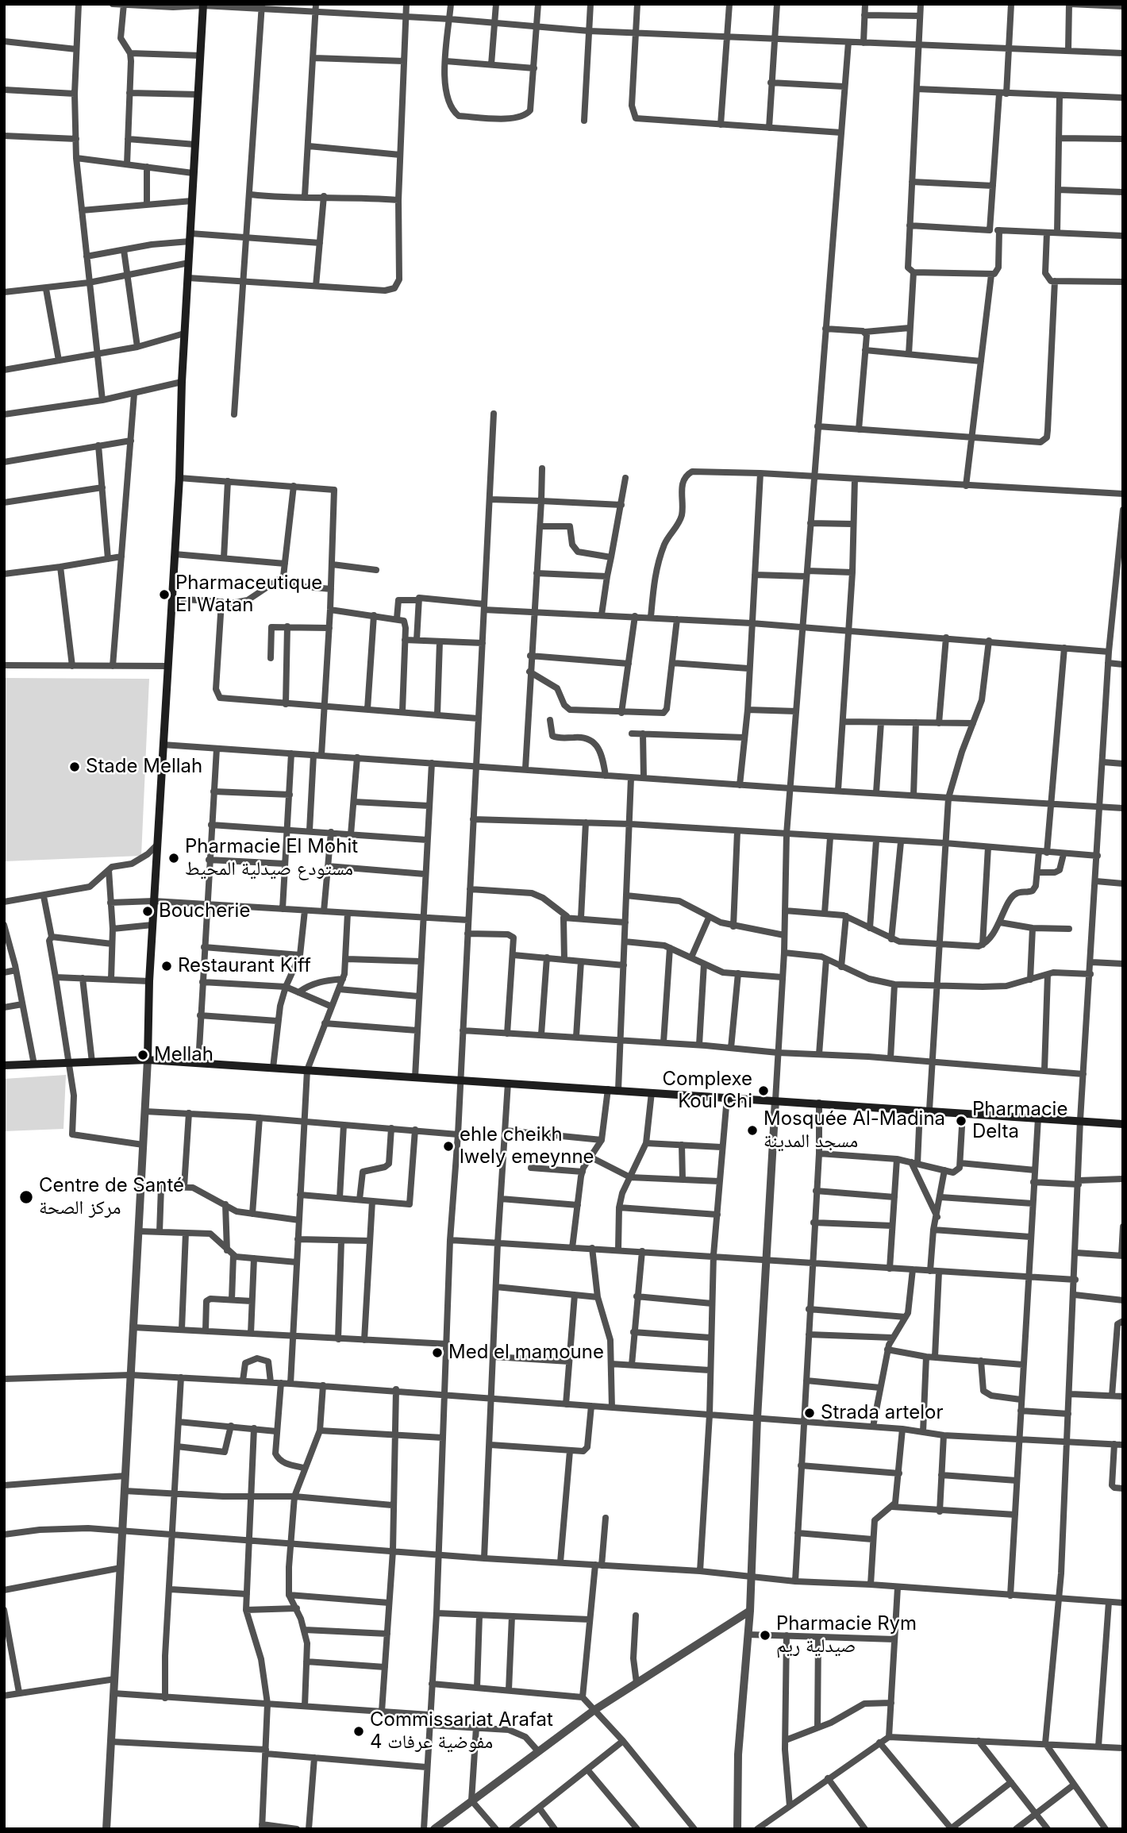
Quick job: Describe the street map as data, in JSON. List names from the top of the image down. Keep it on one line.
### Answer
{"places":["Pharmaceutique El Watan","Stade Mellah","Pharmacie El Mohit مستودع صيدلية المحيط","Boucherie","Restaurant Kiff","Mellah","Complexe Koul Chi","Pharmacie Delta","Mosquée Al-Madina مسجد المدينة","ehle cheikh lwely emeynne","Centre de Santé مركز الصحة","Med el mamoune","Strada artelor","Pharmacie Rym صيدلية ريم","Commissariat Arafat 4 مفوضية عرفات"]}
